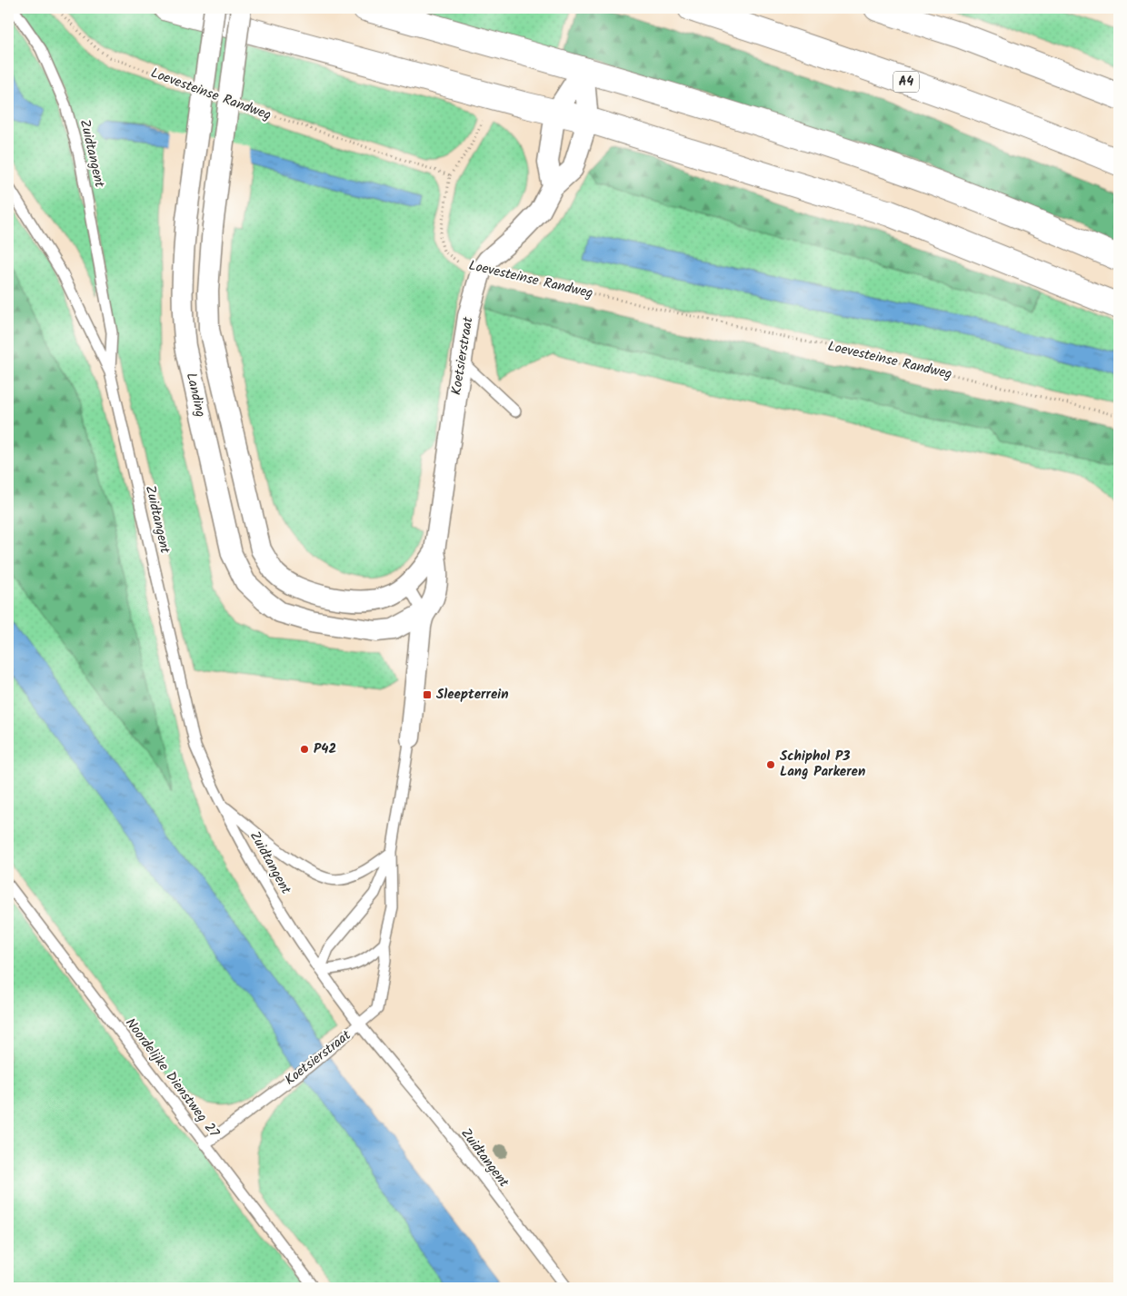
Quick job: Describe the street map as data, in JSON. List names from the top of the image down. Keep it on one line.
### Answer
{"streets":{"main road":["A4"],"street":["Koetsierstraat","Landing"],"lane":["Zuidtangent","Noordelijke Dienstweg 27"],"path":["Loevesteinse Randweg"]},"crossings":[["Loevesteinse Randweg","Koetsierstraat"],["Zuidtangent","Koetsierstraat"],["Koetsierstraat","Landing"],["Koetsierstraat","Noordelijke Dienstweg 27"]],"places":{"transit":["Sleepterrein"],"other":["P42","Schiphol P3 Lang Parkeren"]}}
